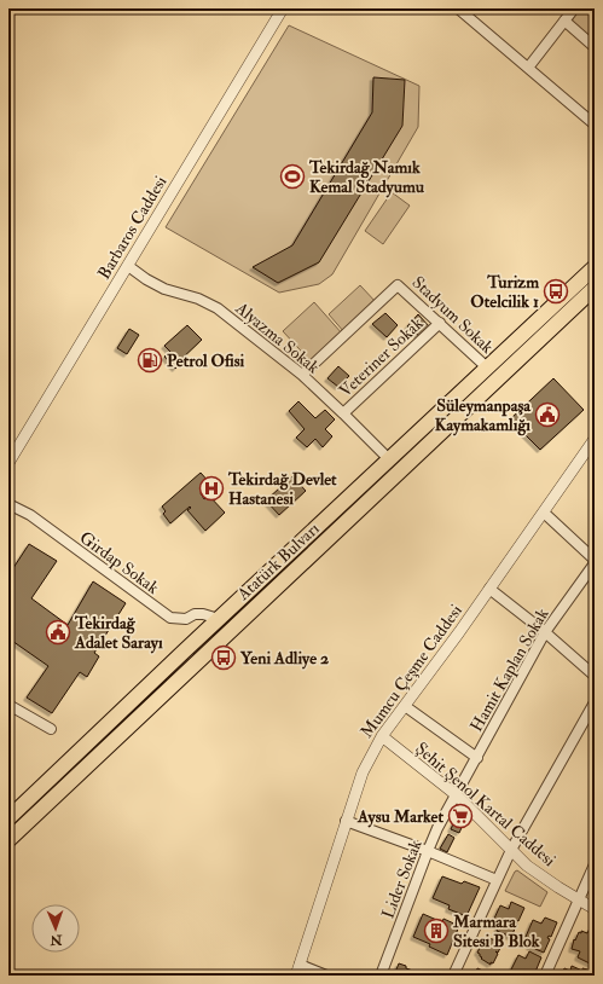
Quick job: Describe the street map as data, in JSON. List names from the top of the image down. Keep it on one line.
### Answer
{"streets":{"main road":["Atatürk Bulvarı"],"street":["Barbaros Caddesi","Stadyum Sokak","Alyazma Sokak","Veteriner Sokak","Girdap Sokak","Hamit Kaplan Sokak","Mumcu Çeşme Caddesi","Şehit Şenol Kartal Caddesi","Lider Sokak"]},"crossings":[["Barbaros Caddesi","Alyazma Sokak"],["Stadyum Sokak","Alyazma Sokak"],["Stadyum Sokak","Veteriner Sokak"],["Stadyum Sokak","Atatürk Bulvarı"],["Alyazma Sokak","Veteriner Sokak"],["Alyazma Sokak","Atatürk Bulvarı"],["Atatürk Bulvarı","Girdap Sokak"],["Hamit Kaplan Sokak","Şehit Şenol Kartal Caddesi"],["Hamit Kaplan Sokak","Lider Sokak"],["Mumcu Çeşme Caddesi","Şehit Şenol Kartal Caddesi"],["Şehit Şenol Kartal Caddesi","Lider Sokak"]],"places":{"sports":["Tekirdağ Namık Kemal Stadyumu"],"bus stop":["Turizm Otelcilik 1","Yeni Adliye 2"],"fuel station":["Petrol Ofisi"],"public building":["Süleymanpaşa Kaymakamlığı","Tekirdağ Adalet Sarayı"],"hospital":["Tekirdağ Devlet Hastanesi"],"supermarket":["Aysu Market"],"building":["Marmara Sitesi B Blok"]},"north":"bottom"}
